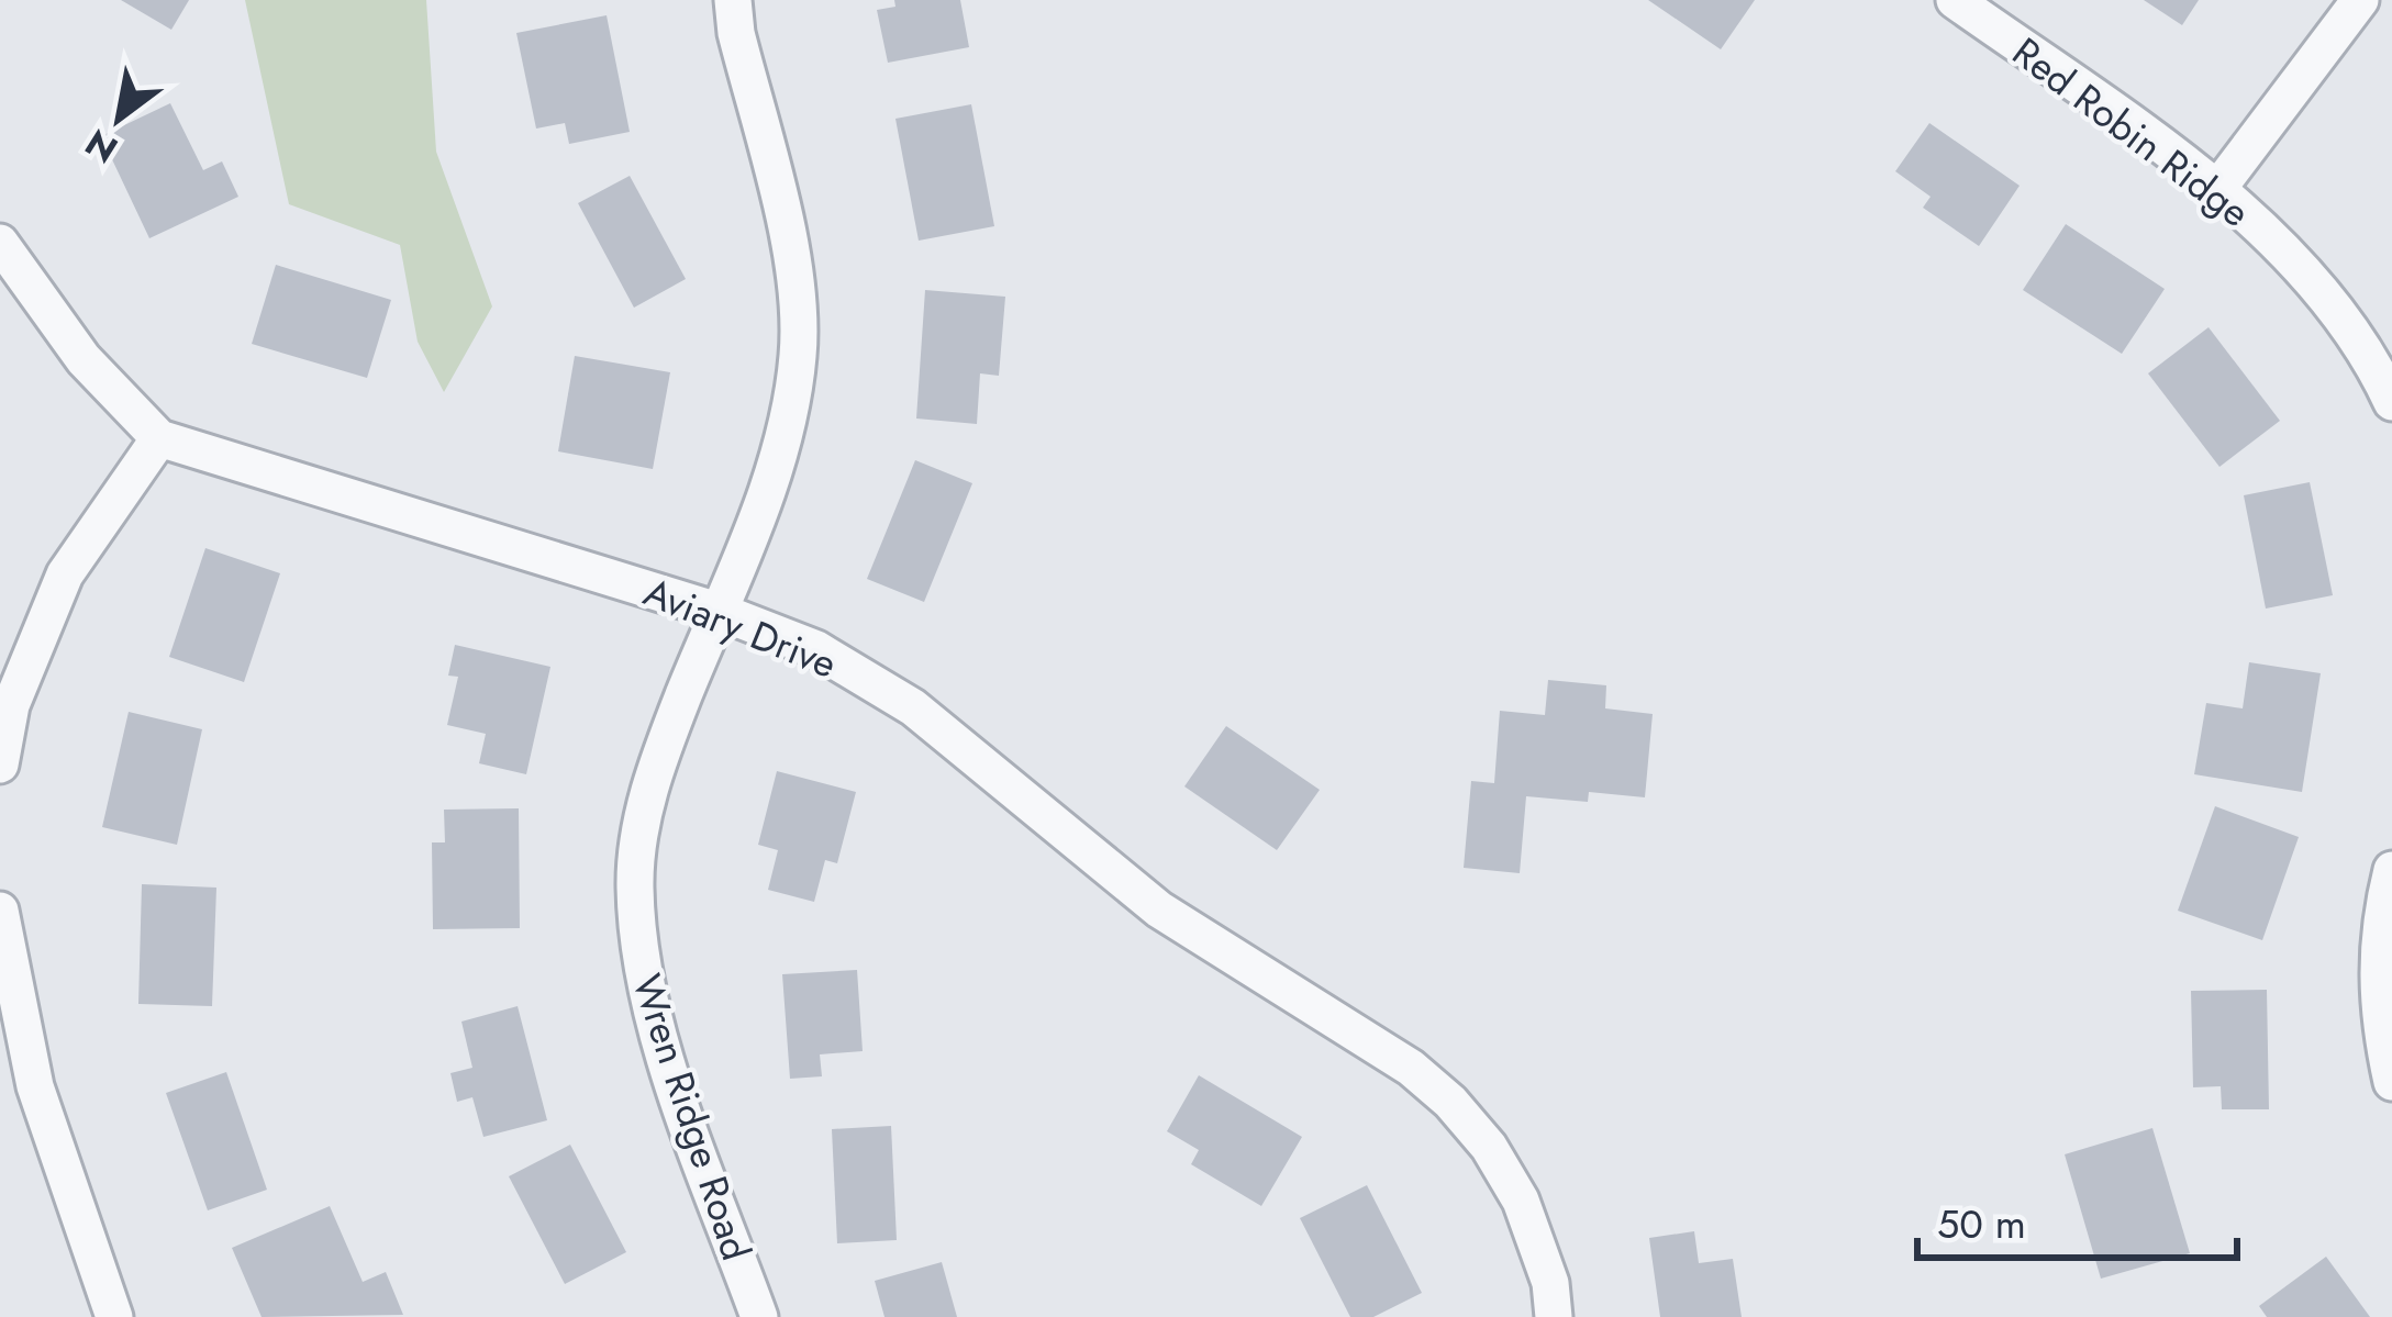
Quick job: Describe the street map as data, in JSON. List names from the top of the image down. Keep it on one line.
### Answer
{"streets":{"street":["Red Robin Ridge","Aviary Drive","Wren Ridge Road"]},"crossings":[["Aviary Drive","Wren Ridge Road"]],"scale_bar":"50 m","north":"bottom left"}
